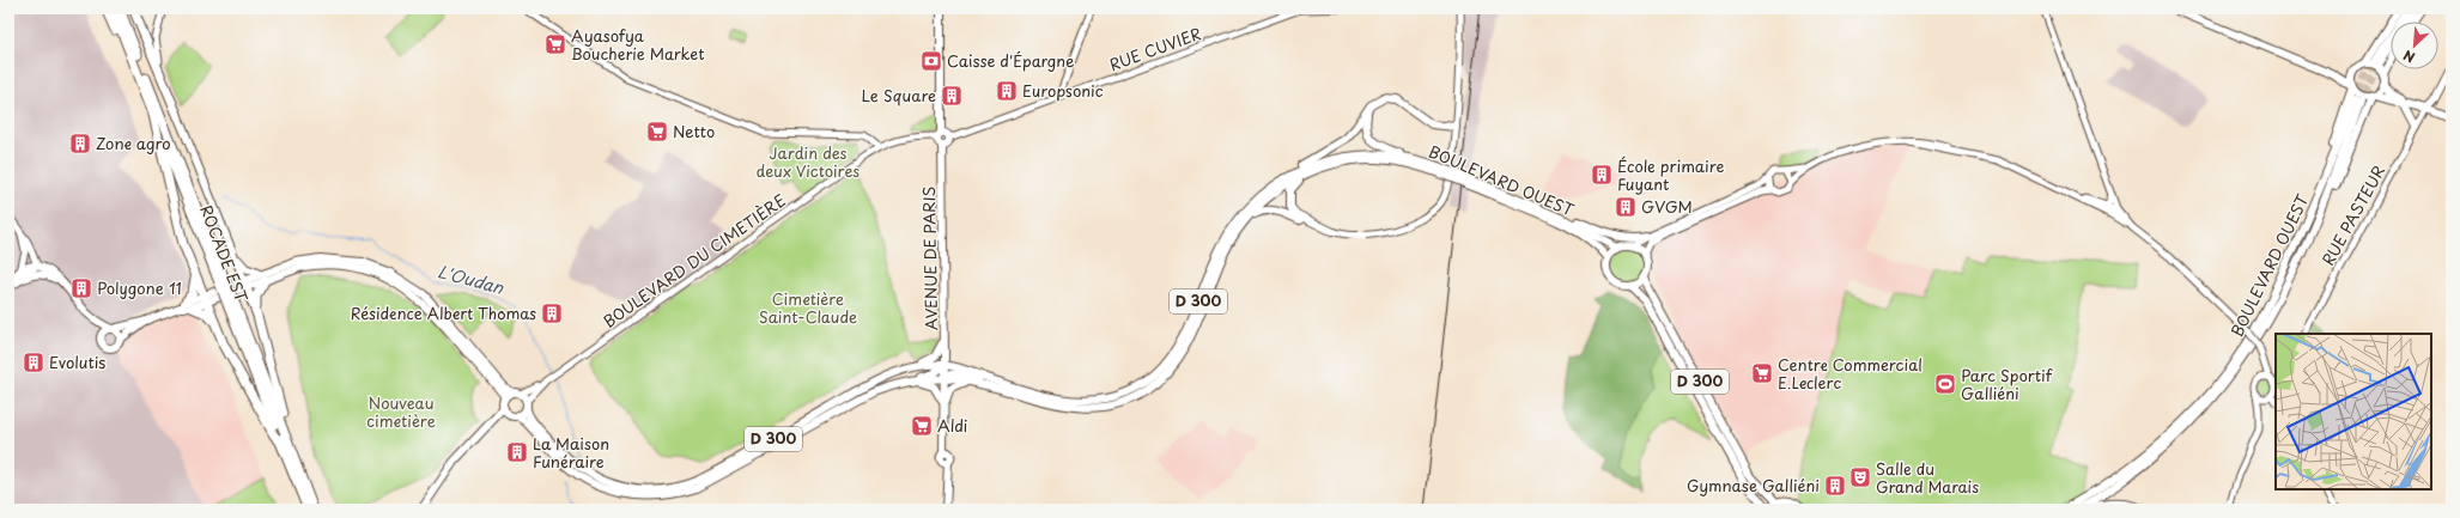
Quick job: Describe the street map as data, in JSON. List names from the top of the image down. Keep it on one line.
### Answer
{"streets":{"highway":["ROCADE EST"],"main road":["BOULEVARD OUEST","AVENUE DE PARIS","D 300"],"street":["RUE CUVIER","RUE PASTEUR","BOULEVARD DU CIMETIÈRE"]},"crossings":[["RUE CUVIER","AVENUE DE PARIS"],["RUE CUVIER","BOULEVARD DU CIMETIÈRE"],["BOULEVARD OUEST","AVENUE DE PARIS"],["BOULEVARD OUEST","BOULEVARD DU CIMETIÈRE"],["BOULEVARD OUEST","D 300"],["AVENUE DE PARIS","BOULEVARD DU CIMETIÈRE"]],"water":["L'Oudan"],"parks":["Jardin des deux Victoires","Cimetière Saint-Claude","Nouveau cimetière"],"places":{"supermarket":["Ayasofya Boucherie Market","Netto","Centre Commercial E.Leclerc","Aldi"],"bank":["Caisse d'Épargne"],"building":["Europsonic","Le Square","Zone agro","École primaire Fuyant","GVGM","Polygone 11","Résidence Albert Thomas","Evolutis","La Maison Funéraire","Gymnase Galliéni"],"sports":["Parc Sportif Galliéni"],"theatre":["Salle du Grand Marais"]},"north":"bottom left"}
